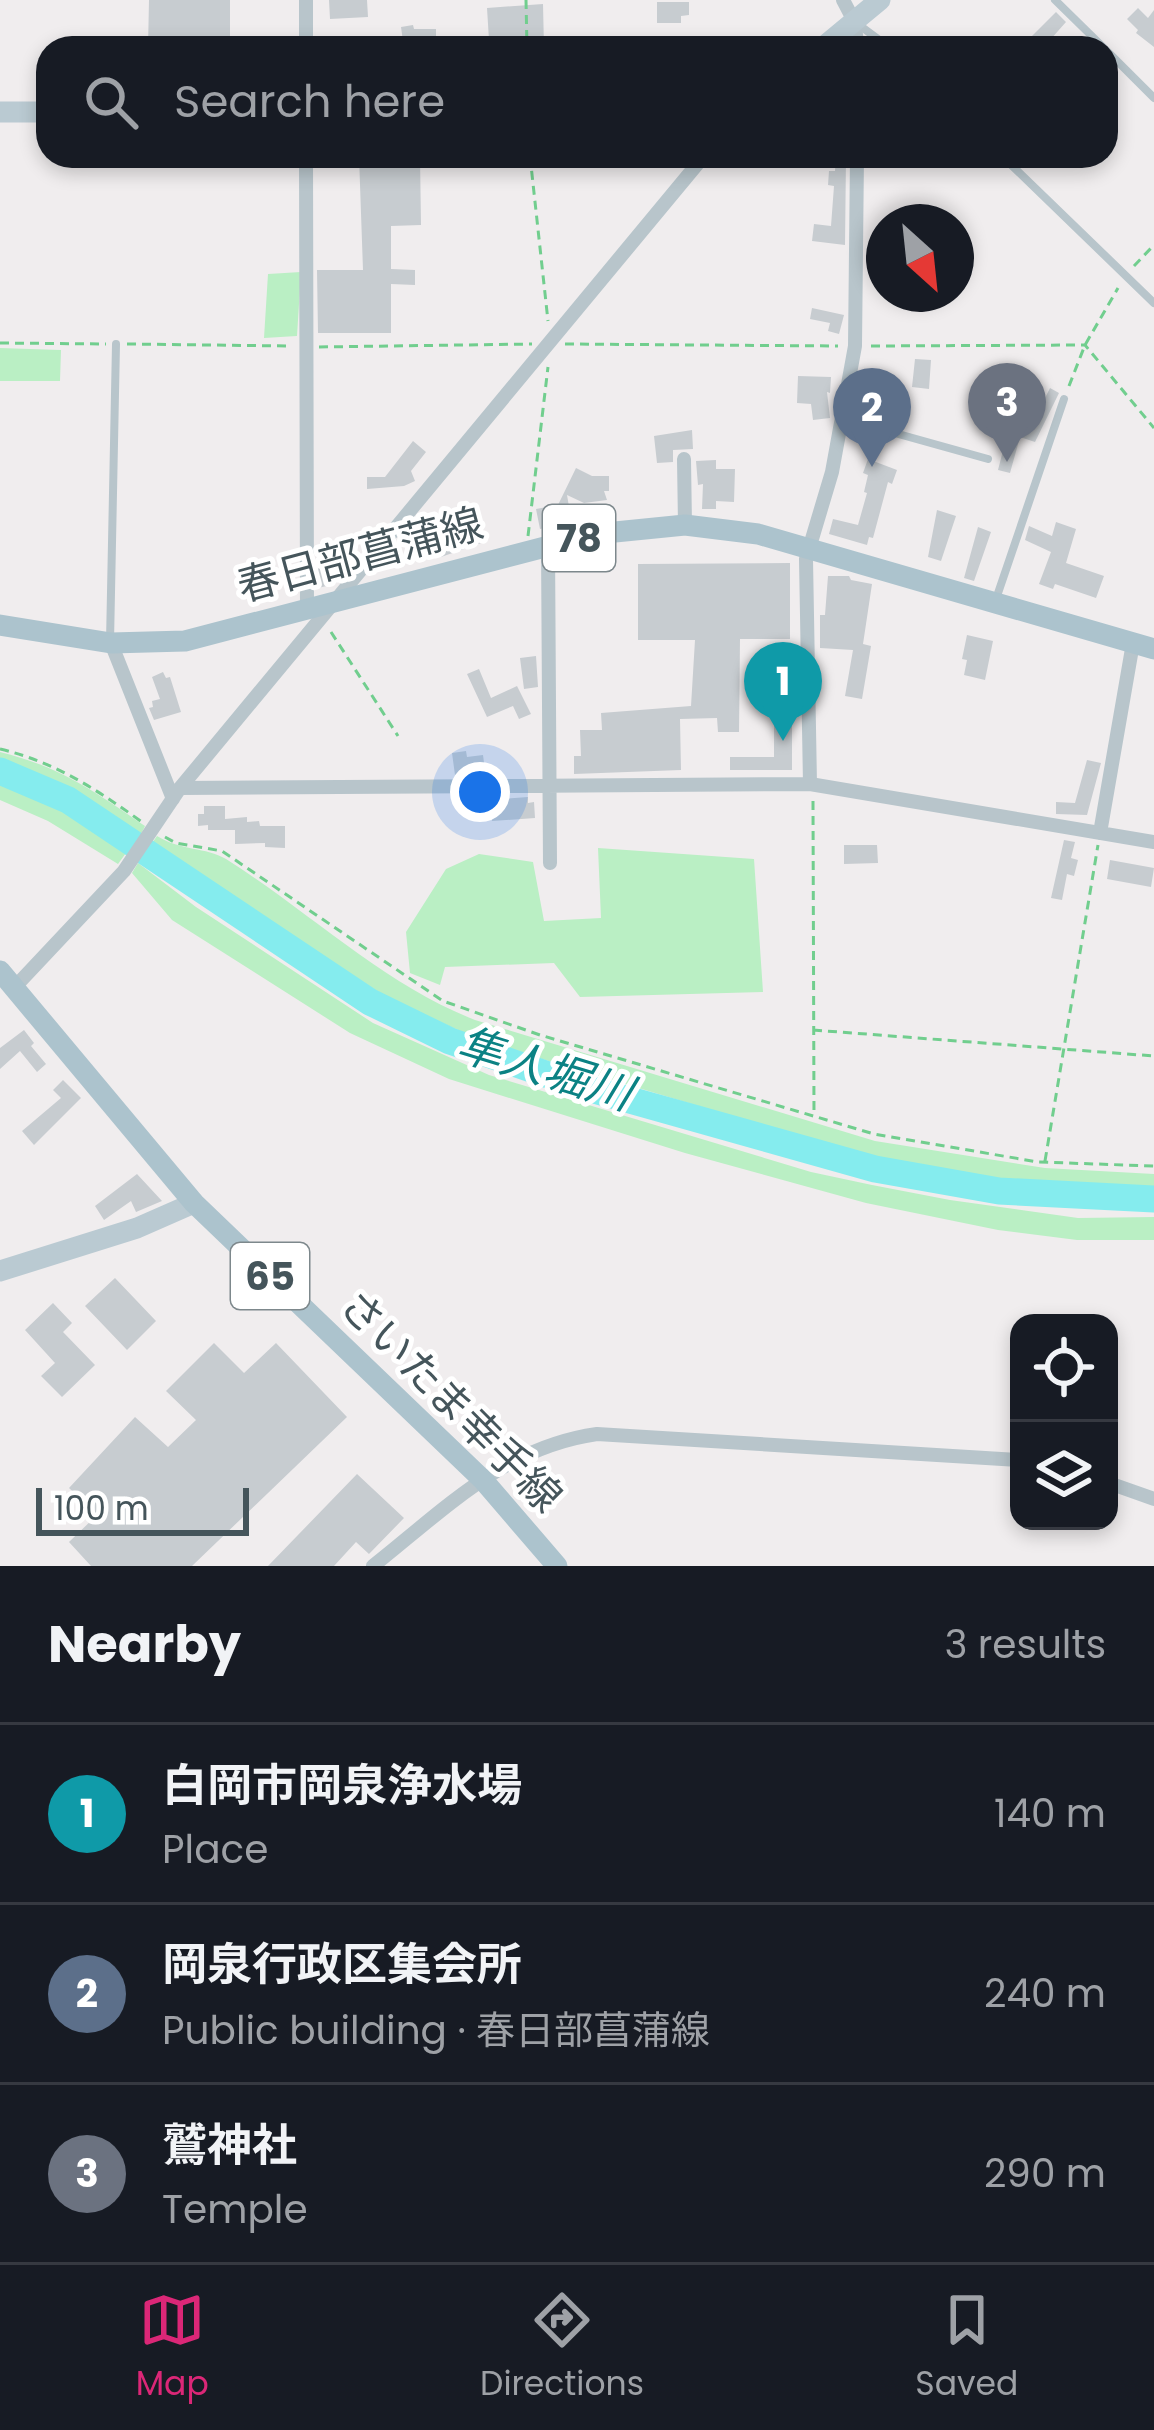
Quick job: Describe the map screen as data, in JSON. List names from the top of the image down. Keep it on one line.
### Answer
{"streets":{"main road":["78","春日部菖蒲線","65","さいたま幸手線"]},"water":["隼人堀川"],"scale_bar":"100 m","north":"bottom right","page":{"search":"Search here","pins":["3","2","1"],"scale":"100 m","heading":["Nearby","3 results"],"list":[{"mark":"1","name":"白岡市岡泉浄水場","note":"Place","value":"140 m"},{"mark":"2","name":"岡泉行政区集会所","note":"Public building · 春日部菖蒲線","value":"240 m"},{"mark":"3","name":"鷲神社","note":"Temple","value":"290 m"}],"nav":["Map","Directions","Saved"]}}
